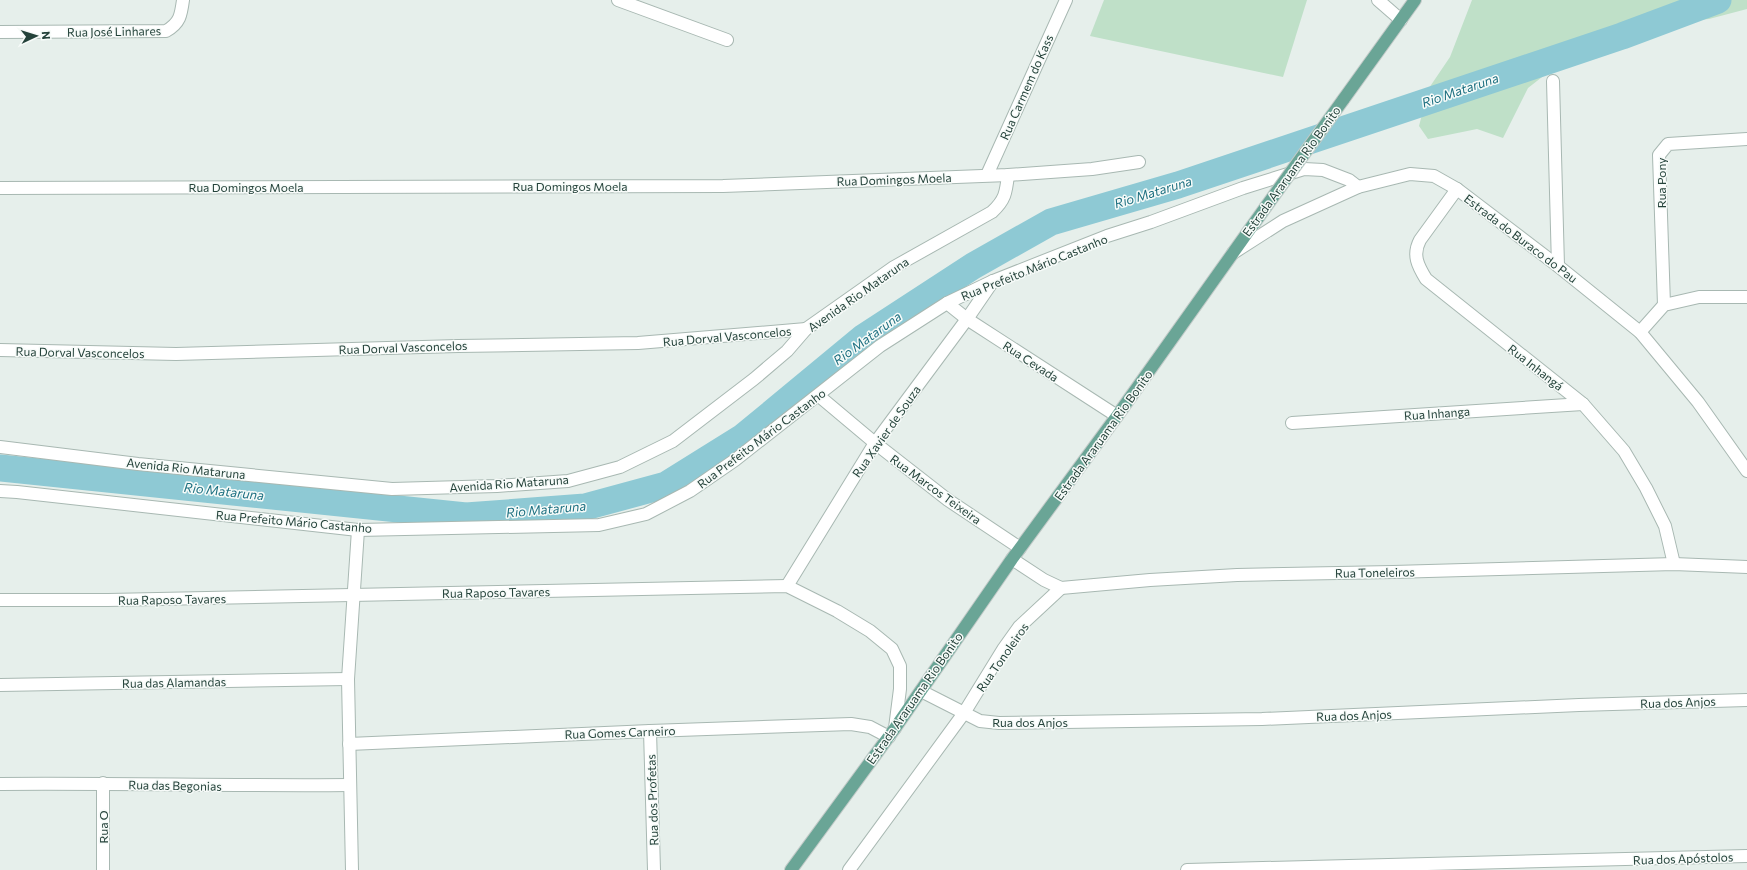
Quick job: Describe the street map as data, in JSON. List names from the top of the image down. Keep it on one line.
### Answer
{"streets":{"main road":["Estrada Araruama Rio Bonito"],"street":["Rua José Linhares","Rua Carmem do Kass","Rua Domingos Moela","Rua Pony","Estrada do Buraco do Pau","Rua Prefeito Mário Castanho","Avenida Rio Mataruna","Rua Dorval Vasconcelos","Rua Cevada","Rua Inhangá","Rua Inhanga","Rua Xavier de Souza","Rua Marcos Teixeira","Rua Toneleiros","Rua Raposo Tavares","Rua Tonoleiros","Rua das Alamandas","Rua dos Anjos","Rua Gomes Carneiro","Rua das Begonias","Rua dos Profetas","Rua O","Rua dos Apóstolos"]},"crossings":[["Rua Carmem do Kass","Rua Domingos Moela"],["Estrada Araruama Rio Bonito","Estrada do Buraco do Pau"],["Estrada Araruama Rio Bonito","Rua Cevada"],["Estrada Araruama Rio Bonito","Rua Marcos Teixeira"],["Estrada Araruama Rio Bonito","Rua Toneleiros"],["Estrada Araruama Rio Bonito","Rua Raposo Tavares"],["Estrada Araruama Rio Bonito","Rua dos Anjos"],["Estrada Araruama Rio Bonito","Rua Gomes Carneiro"],["Rua Domingos Moela","Avenida Rio Mataruna"],["Estrada do Buraco do Pau","Rua Prefeito Mário Castanho"],["Estrada do Buraco do Pau","Rua Inhangá"],["Rua Prefeito Mário Castanho","Rua Cevada"],["Rua Prefeito Mário Castanho","Rua Xavier de Souza"],["Rua Prefeito Mário Castanho","Rua Marcos Teixeira"],["Avenida Rio Mataruna","Rua Dorval Vasconcelos"],["Rua Cevada","Rua Xavier de Souza"],["Rua Inhangá","Rua Inhanga"],["Rua Inhangá","Rua Toneleiros"],["Rua Xavier de Souza","Rua Marcos Teixeira"],["Rua Xavier de Souza","Rua Raposo Tavares"],["Rua Toneleiros","Rua Tonoleiros"],["Rua Raposo Tavares","Rua Gomes Carneiro"],["Rua Tonoleiros","Rua dos Anjos"],["Rua Gomes Carneiro","Rua dos Profetas"],["Rua das Begonias","Rua O"]],"water":["Rio Mataruna"],"north":"right"}
